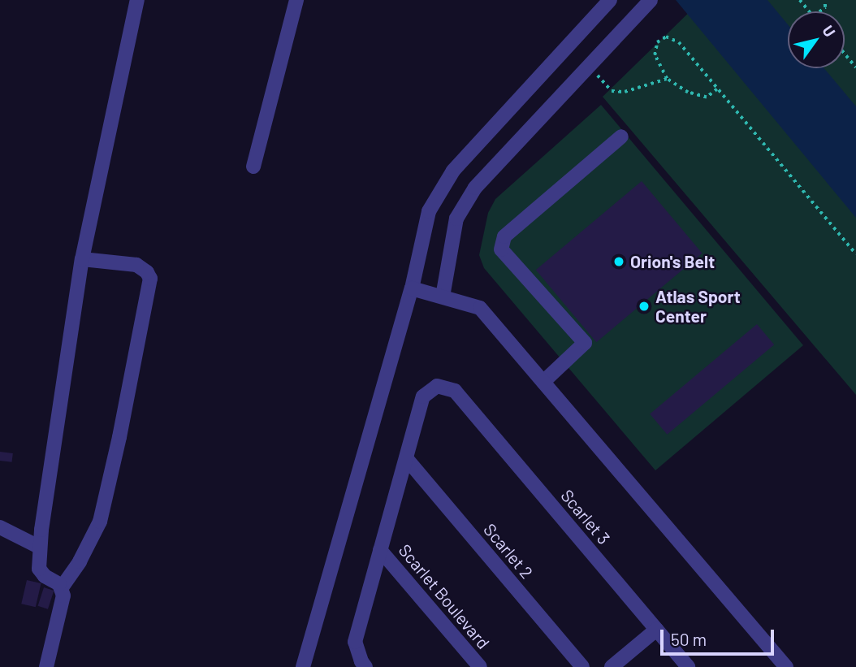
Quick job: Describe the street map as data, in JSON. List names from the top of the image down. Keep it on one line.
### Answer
{"streets":{"street":["Scarlet 3","Scarlet 2","Scarlet Boulevard"]},"crossings":[["Scarlet 3","Scarlet 2"]],"places":["Orion's Belt","Atlas Sport Center"],"scale_bar":"50 m","north":"top right"}
